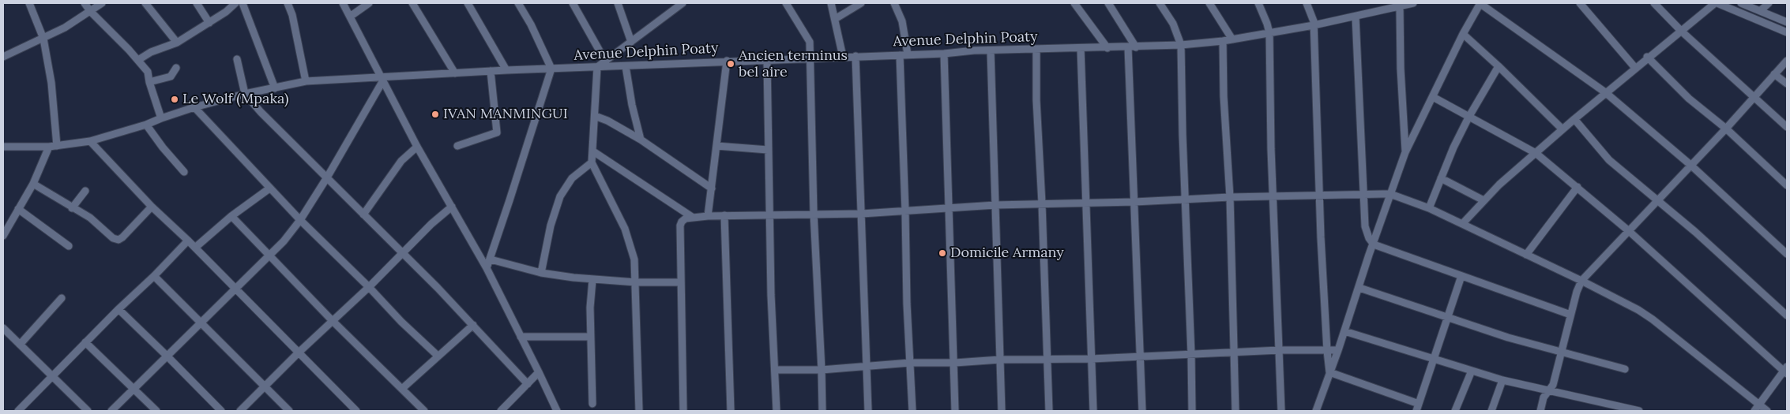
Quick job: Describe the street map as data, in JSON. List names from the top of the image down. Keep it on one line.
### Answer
{"streets":{"street":["Avenue Delphin Poaty"]},"places":["Ancien terminus bel aire","Le Wolf (Mpaka)","IVAN MANMINGUI","Domicile Armany"]}
